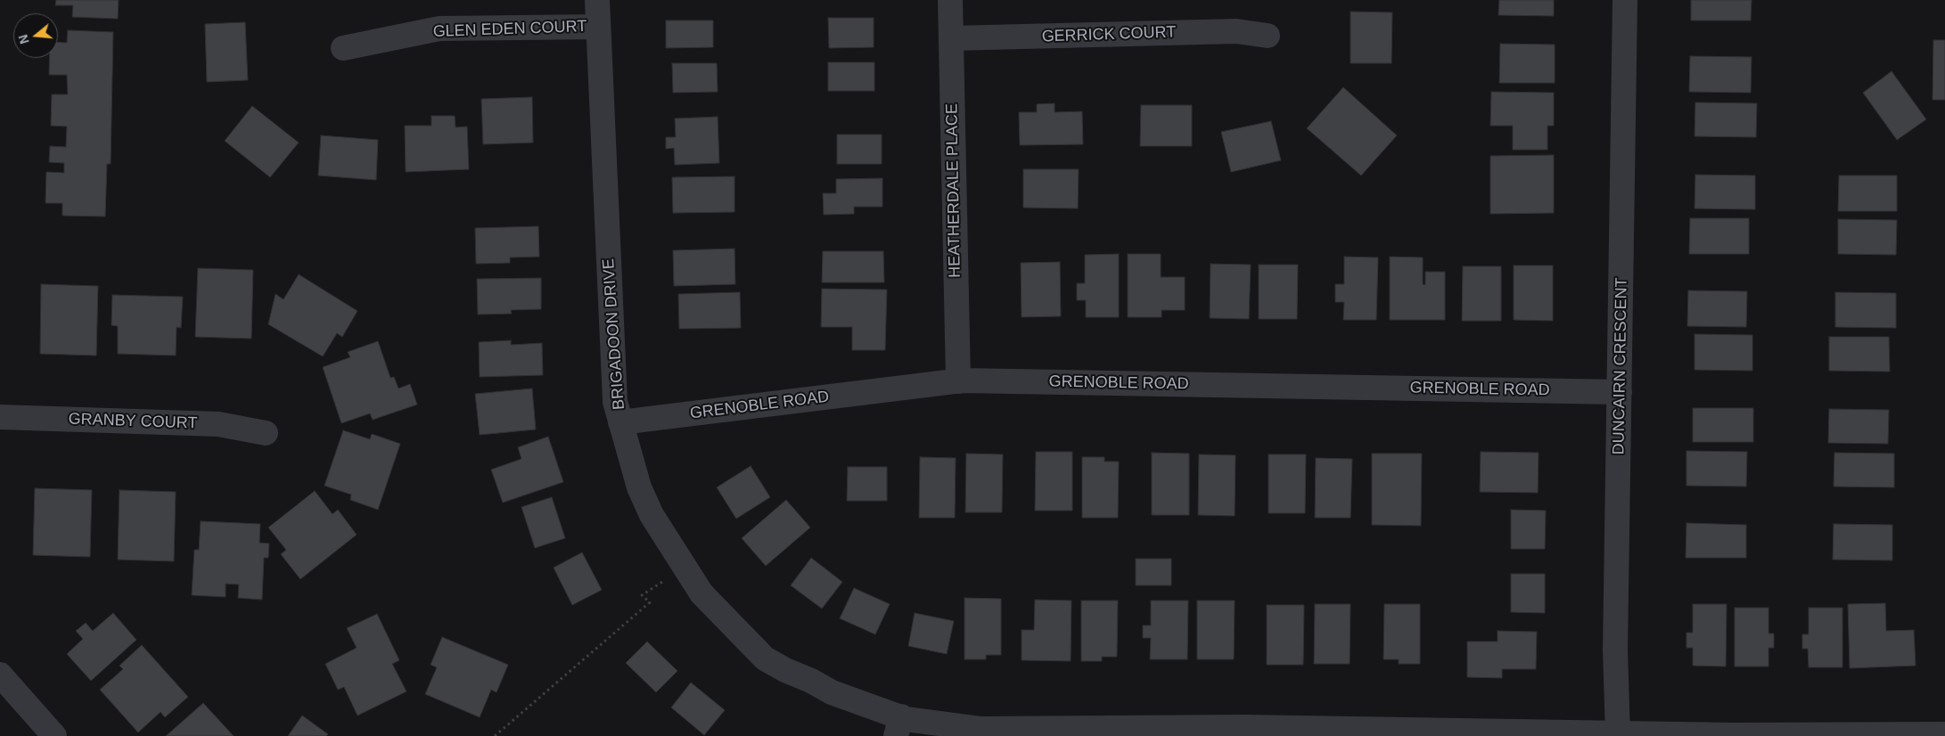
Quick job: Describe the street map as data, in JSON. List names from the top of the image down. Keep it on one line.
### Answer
{"streets":{"street":["GLEN EDEN COURT","GERRICK COURT","HEATHERDALE PLACE","BRIGADOON DRIVE","DUNCAIRN CRESCENT","GRENOBLE ROAD","GRANBY COURT"]},"crossings":[["GLEN EDEN COURT","BRIGADOON DRIVE"],["GERRICK COURT","HEATHERDALE PLACE"],["HEATHERDALE PLACE","GRENOBLE ROAD"],["BRIGADOON DRIVE","DUNCAIRN CRESCENT"],["BRIGADOON DRIVE","GRENOBLE ROAD"],["DUNCAIRN CRESCENT","GRENOBLE ROAD"]],"north":"left"}
